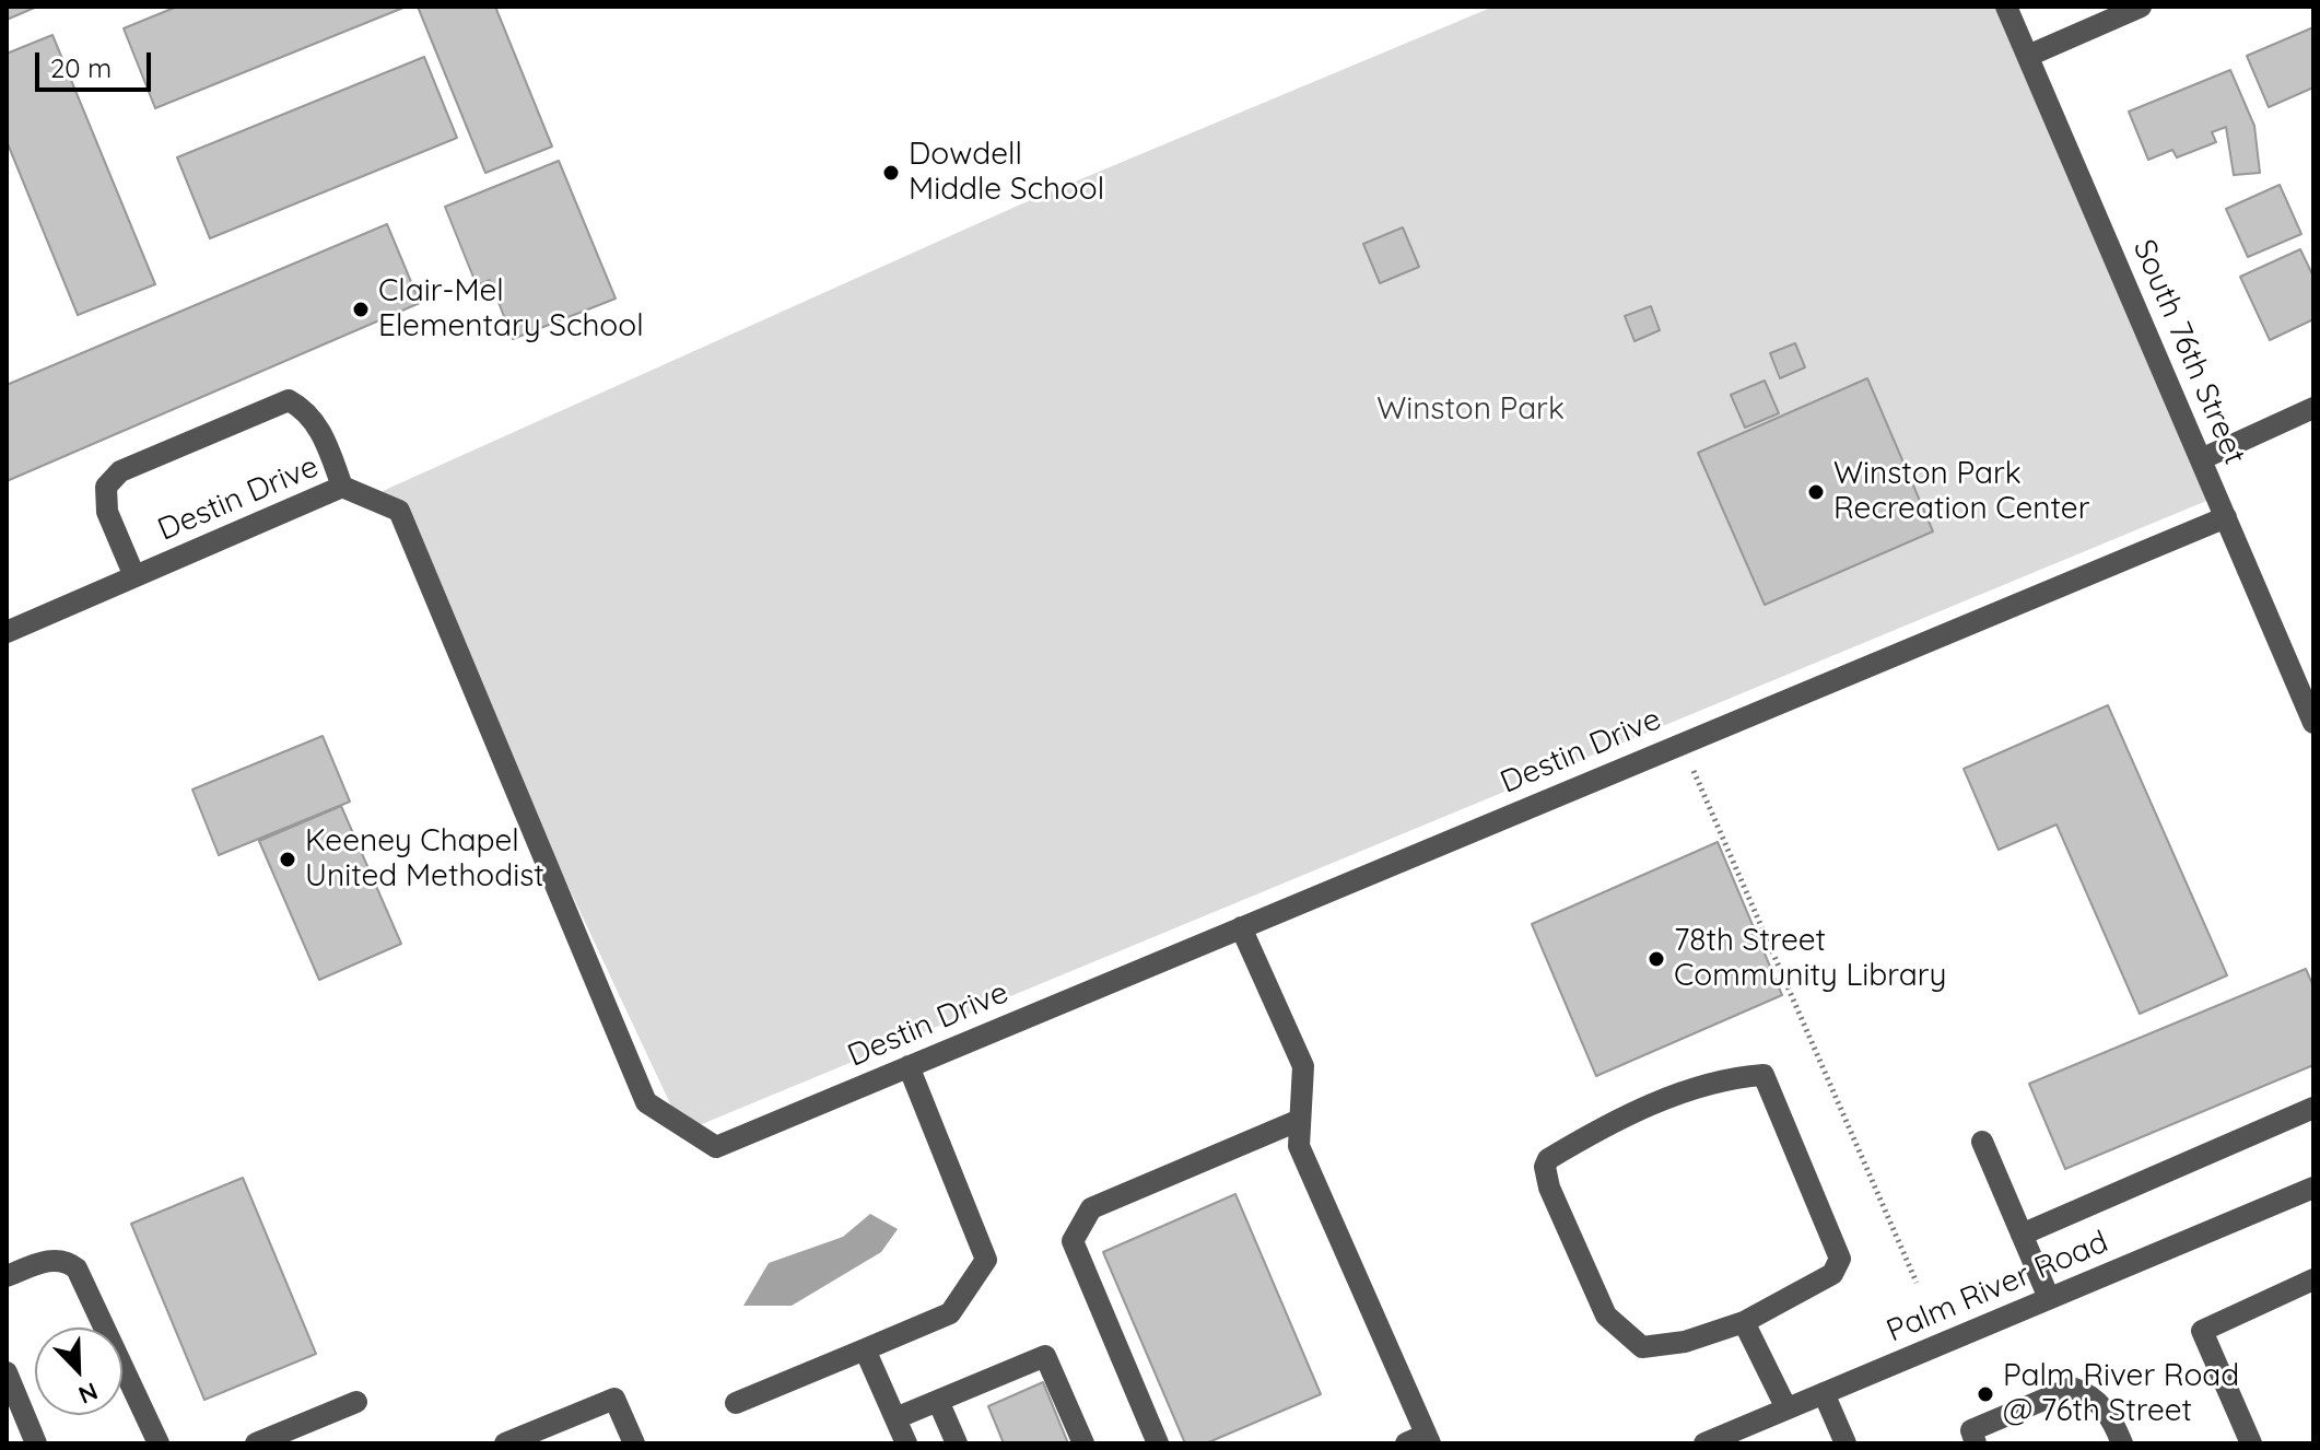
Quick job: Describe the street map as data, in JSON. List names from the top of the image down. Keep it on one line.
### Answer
{"streets":{"street":["South 76th Street","Destin Drive","Palm River Road"]},"crossings":[["South 76th Street","Destin Drive"]],"parks":["Winston Park"],"places":["Dowdell Middle School","Clair-Mel Elementary School","Winston Park Recreation Center","Keeney Chapel United Methodist","78th Street Community Library","Palm River Road @ 76th Street"],"scale_bar":"20 m","north":"bottom right"}
